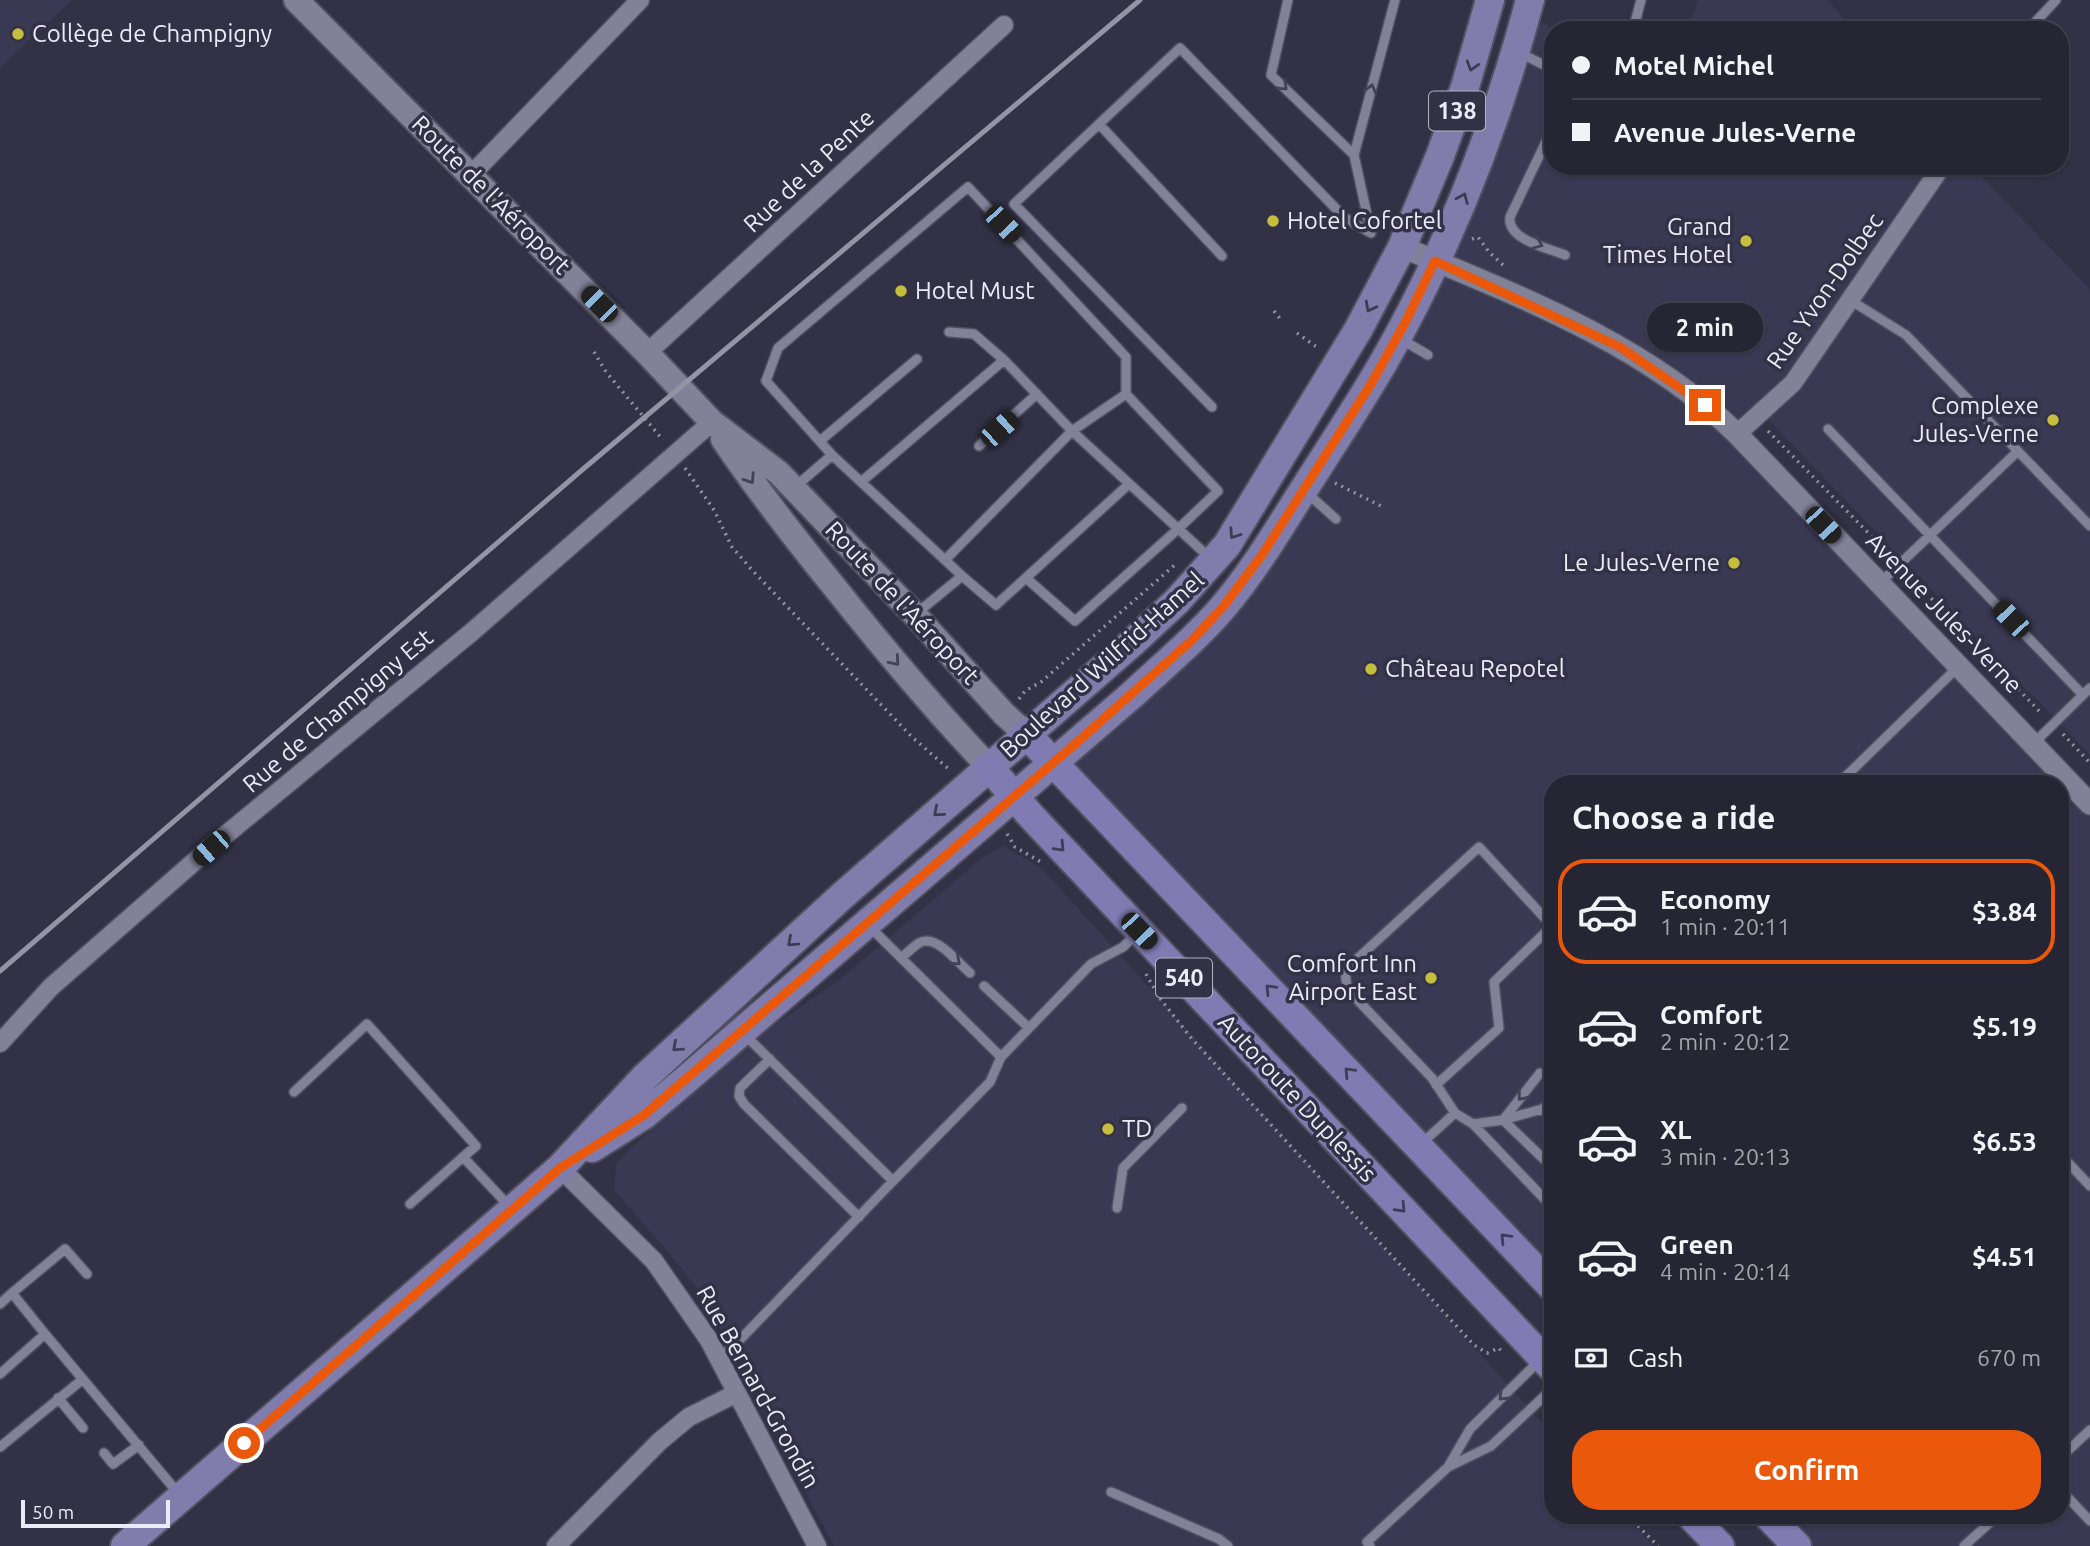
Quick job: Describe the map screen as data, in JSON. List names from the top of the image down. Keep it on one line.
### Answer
{"streets":{"highway":["Route de l'Aéroport","540","Autoroute Duplessis"],"main road":["138","Boulevard Wilfrid-Hamel"],"street":["Rue de la Pente","Rue Yvon-Dolbec","Avenue Jules-Verne","Rue de Champigny Est","Rue Bernard-Grondin"]},"crossings":[["Rue de la Pente","Route de l'Aéroport"],["Route de l'Aéroport","Boulevard Wilfrid-Hamel"],["Route de l'Aéroport","Rue de Champigny Est"],["Route de l'Aéroport","540"],["Route de l'Aéroport","Autoroute Duplessis"],["Rue Yvon-Dolbec","Avenue Jules-Verne"],["Avenue Jules-Verne","Boulevard Wilfrid-Hamel"],["Boulevard Wilfrid-Hamel","540"],["Boulevard Wilfrid-Hamel","Autoroute Duplessis"],["Boulevard Wilfrid-Hamel","Rue Bernard-Grondin"]],"places":["Collège de Champigny","Hotel Cofortel","Grand Times Hotel","Hotel Must","Complexe Jules-Verne","Le Jules-Verne","Château Repotel","Comfort Inn Airport East","TD"],"scale_bar":"50 m","page":{"banner":["Motel Michel","Avenue Jules-Verne"],"bubble":"2 min","heading":"Choose a ride","list":[{"name":"Economy","note":"1 min · 20:11","value":"$3.84"},{"name":"Comfort","note":"2 min · 20:12","value":"$5.19"},{"name":"XL","note":"3 min · 20:13","value":"$6.53"},{"name":"Green","note":"4 min · 20:14","value":"$4.51"}],"pay":["Cash","670 m"],"buttons":"Confirm","scale":"50 m"}}
